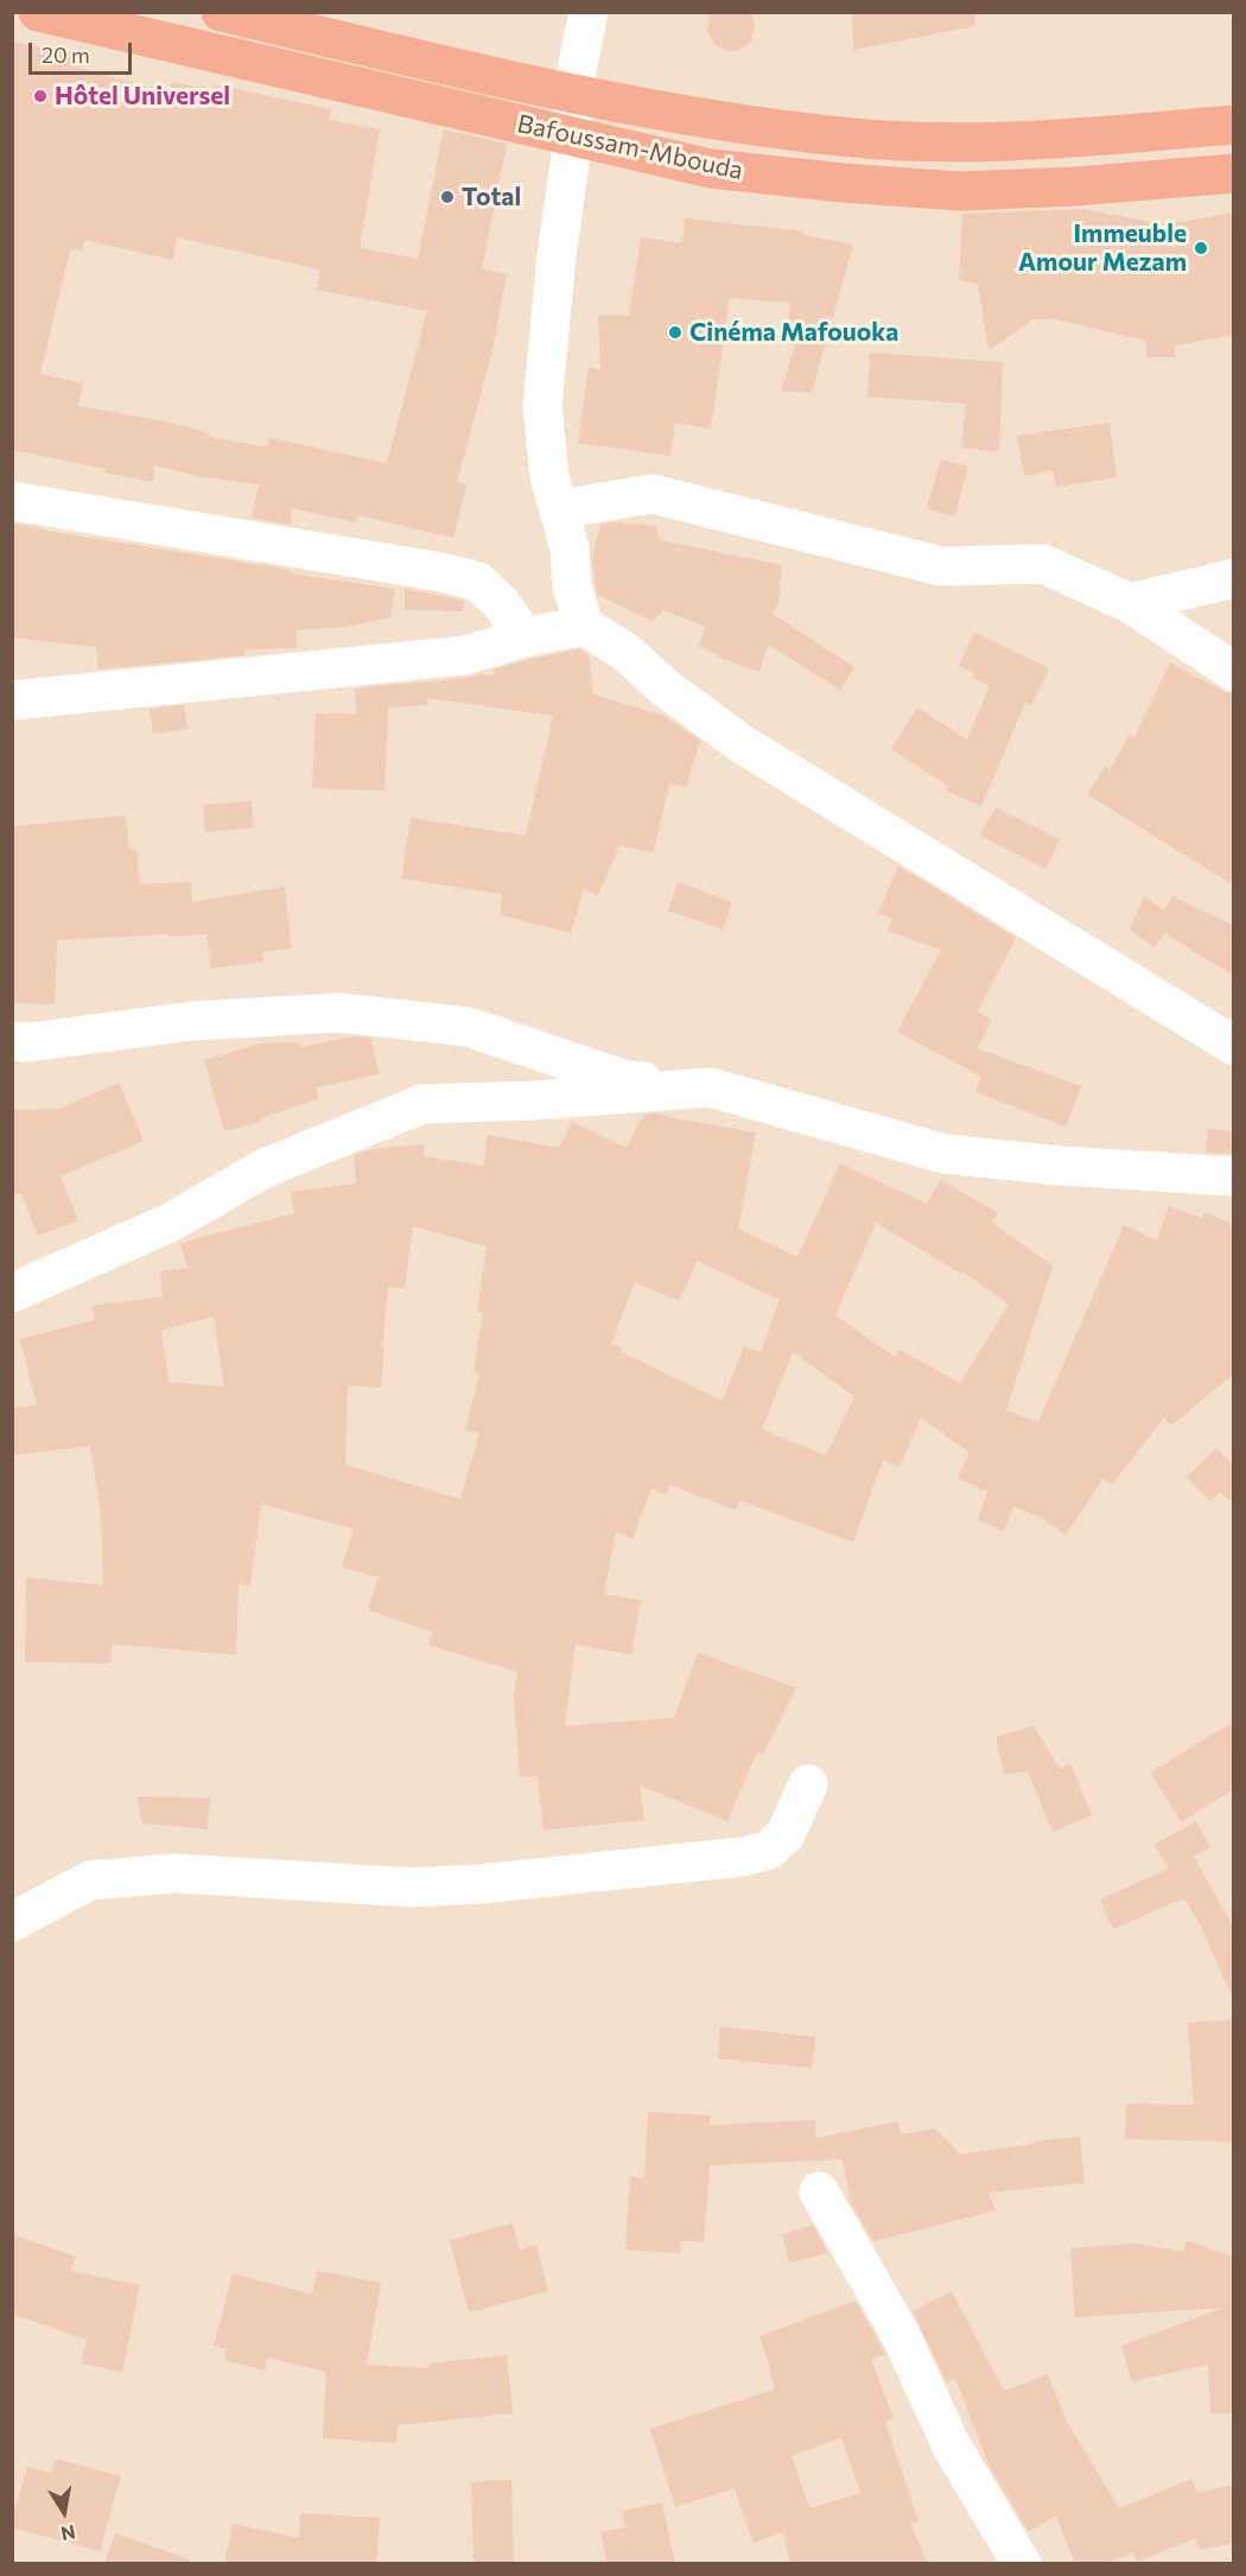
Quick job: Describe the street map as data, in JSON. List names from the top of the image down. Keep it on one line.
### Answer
{"streets":{"highway":["Bafoussam-Mbouda"]},"places":["Hôtel Universel","Total","Immeuble Amour Mezam","Cinéma Mafouoka"],"scale_bar":"20 m","north":"bottom"}
